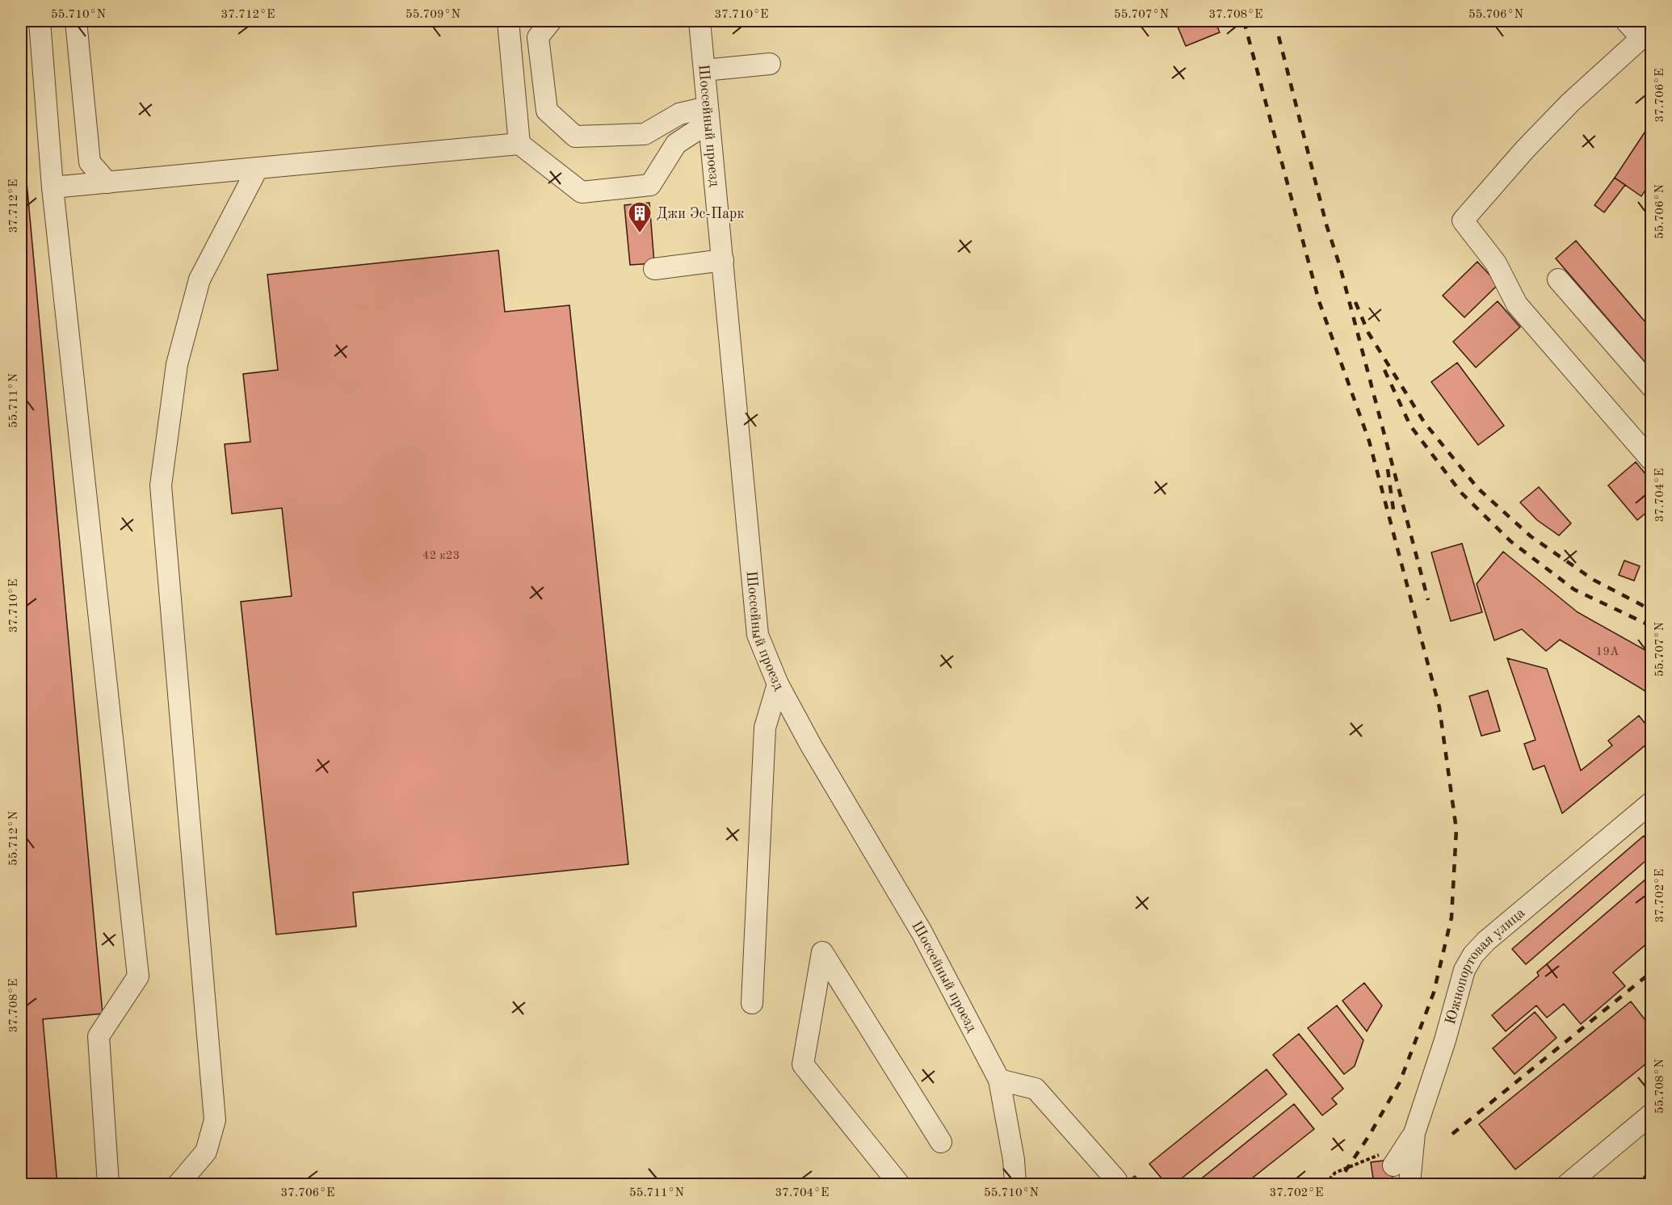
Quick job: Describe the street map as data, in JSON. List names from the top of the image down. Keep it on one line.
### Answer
{"streets":{"street":["Шоссейный проезд","Южнопортовая улица"]},"places":{"building":["Джи Эс-Парк"]},"house_numbers":["42 к23","19А"],"coordinates":["55.710°N","37.712°E","55.709°N","37.710°E","55.707°N","37.708°E","55.706°N","37.706°E","55.711°N","37.704°E","55.712°N","37.702°E","55.708°N"]}
